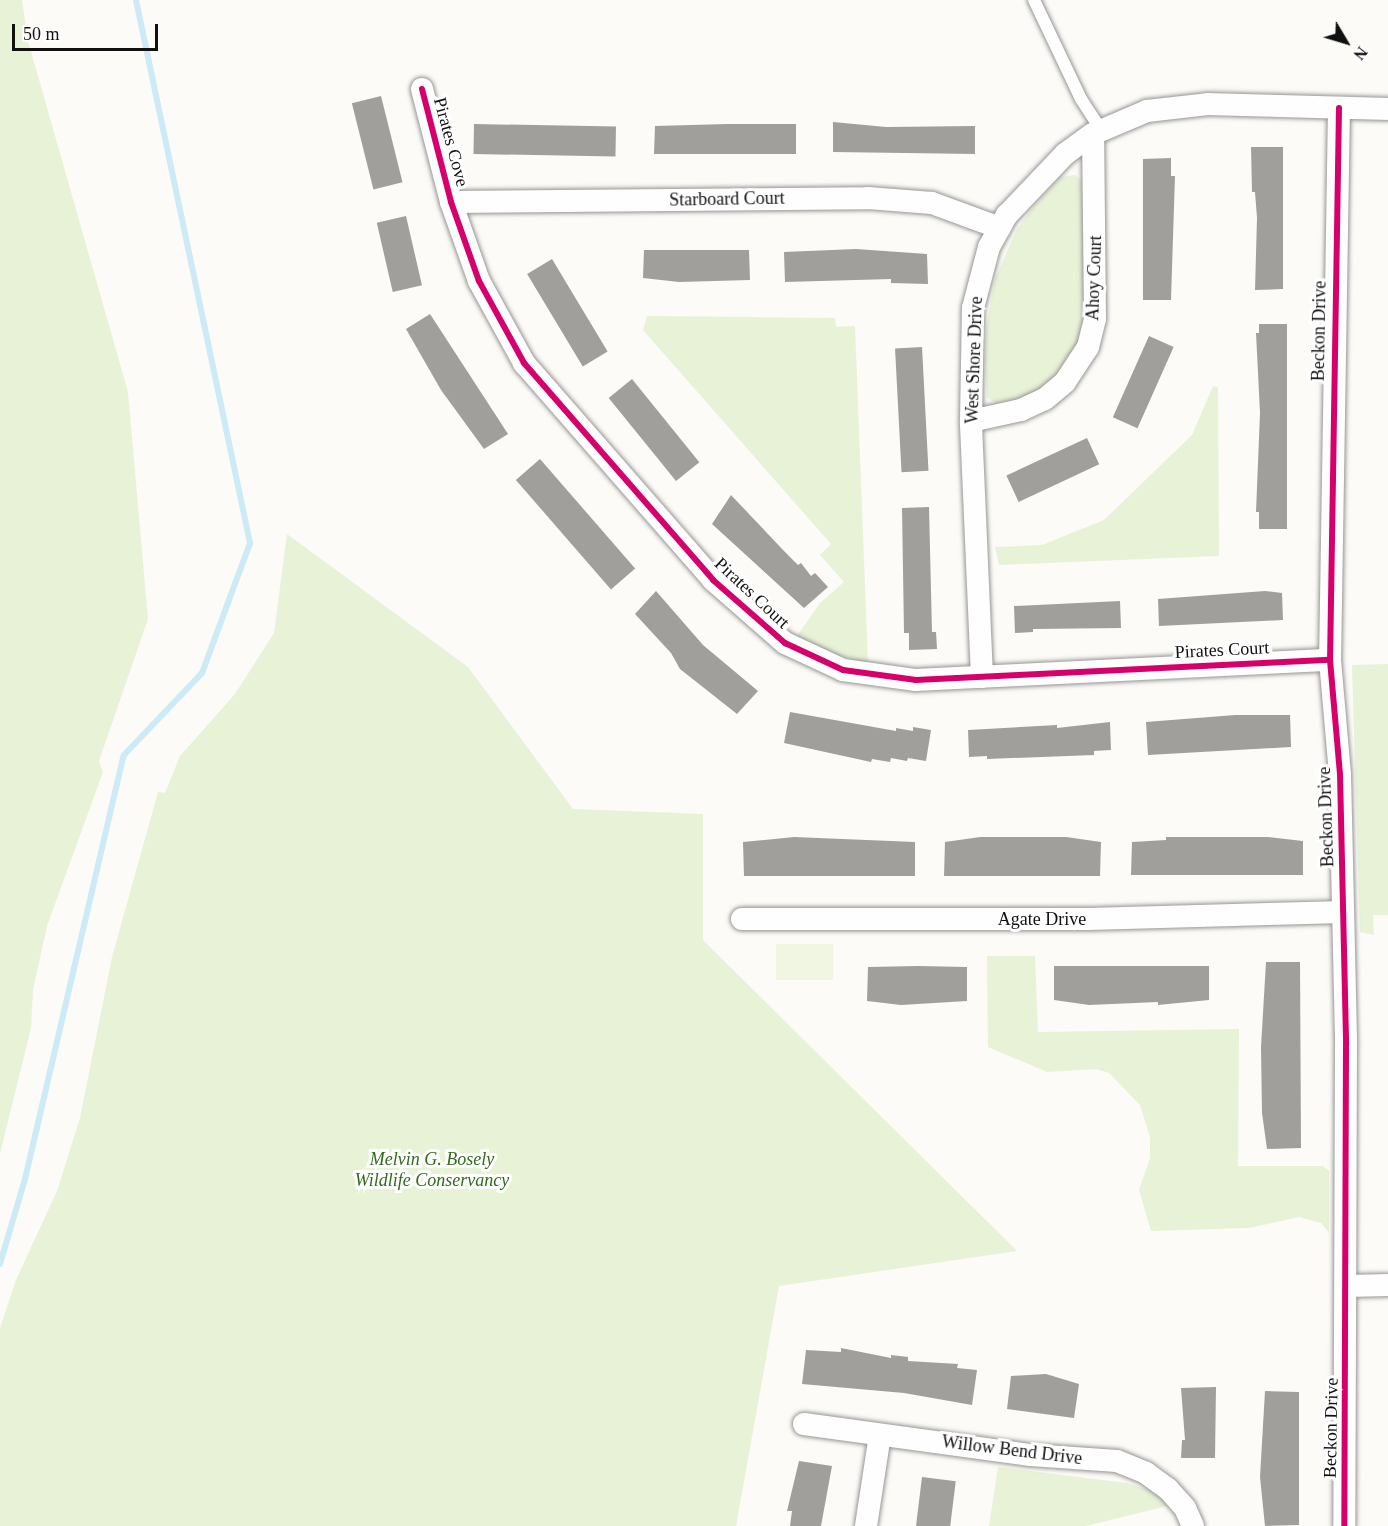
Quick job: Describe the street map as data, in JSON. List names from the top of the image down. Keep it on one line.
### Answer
{"streets":{"street":["Pirates Cove","Starboard Court","Ahoy Court","Beckon Drive","West Shore Drive","Pirates Court","Agate Drive","Willow Bend Drive"]},"crossings":[["Pirates Cove","Starboard Court"],["Pirates Cove","Pirates Court"],["Starboard Court","West Shore Drive"],["Starboard Court","Pirates Court"],["Ahoy Court","West Shore Drive"],["Beckon Drive","West Shore Drive"],["Beckon Drive","Pirates Court"],["Beckon Drive","Agate Drive"],["West Shore Drive","Pirates Court"]],"parks":["Melvin G. Bosely Wildlife Conservancy"],"scale_bar":"50 m","north":"bottom right"}
